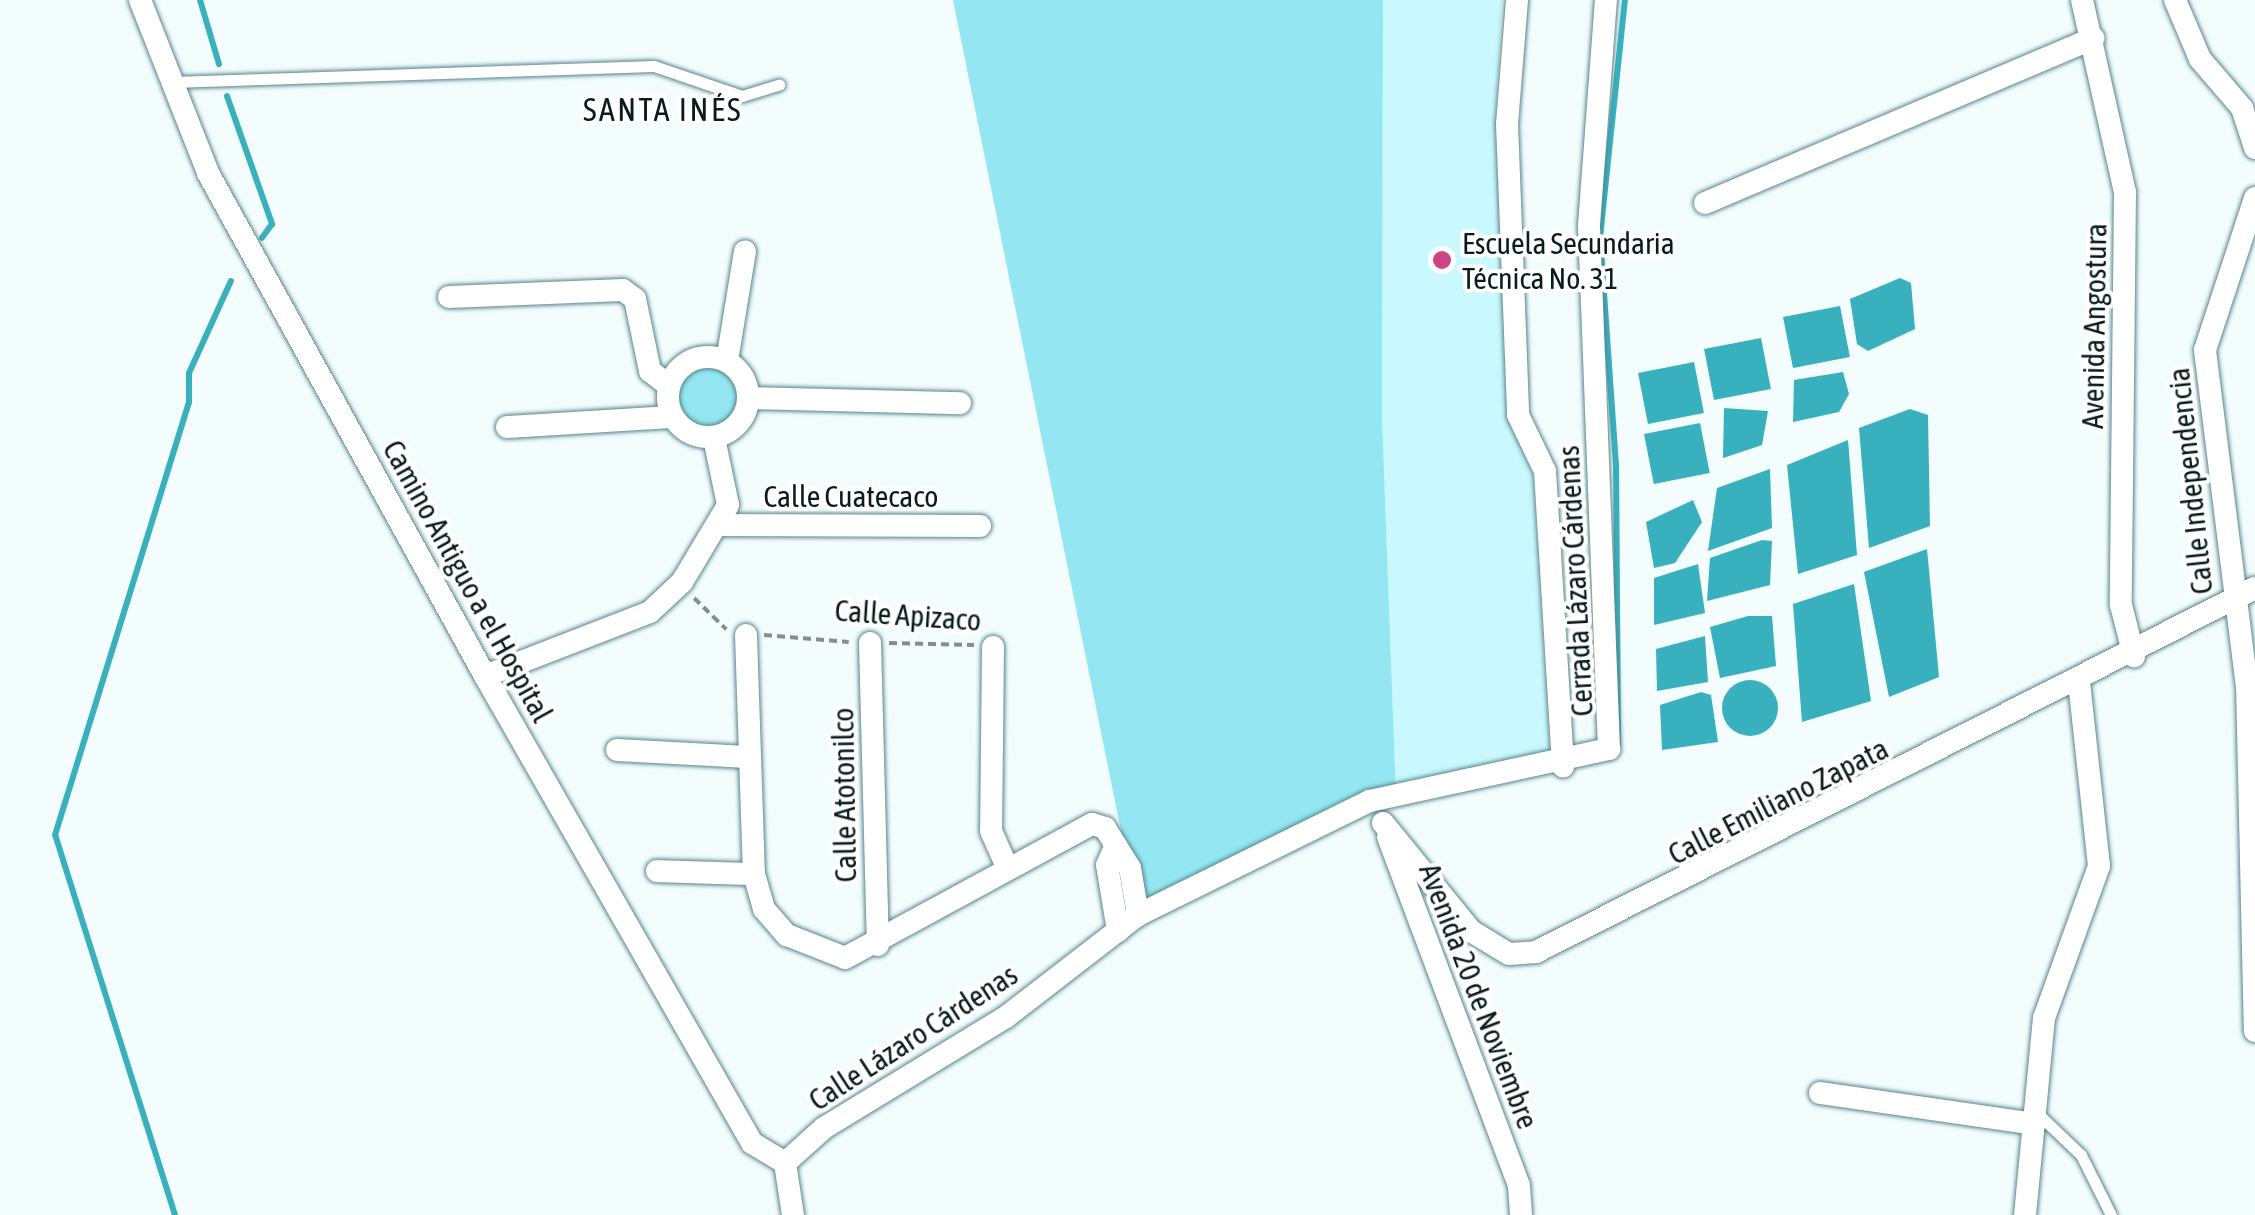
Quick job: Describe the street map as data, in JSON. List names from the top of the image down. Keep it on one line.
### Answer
{"streets":{"street":["Avenida Angostura","Calle Independencia","Calle Cuatecaco","Camino Antiguo a el Hospital","Cerrada Lázaro Cárdenas","Calle Apizaco","Calle Atotonilco","Calle Emiliano Zapata","Avenida 20 de Noviembre","Calle Lázaro Cárdenas"]},"crossings":[["Avenida Angostura","Calle Emiliano Zapata"],["Calle Independencia","Calle Emiliano Zapata"],["Camino Antiguo a el Hospital","Calle Lázaro Cárdenas"],["Cerrada Lázaro Cárdenas","Avenida 20 de Noviembre"],["Cerrada Lázaro Cárdenas","Calle Lázaro Cárdenas"],["Calle Apizaco","Calle Atotonilco"],["Calle Emiliano Zapata","Avenida 20 de Noviembre"]],"districts":["SANTA INÉS"],"places":["Escuela Secundaria Técnica No. 31"]}
